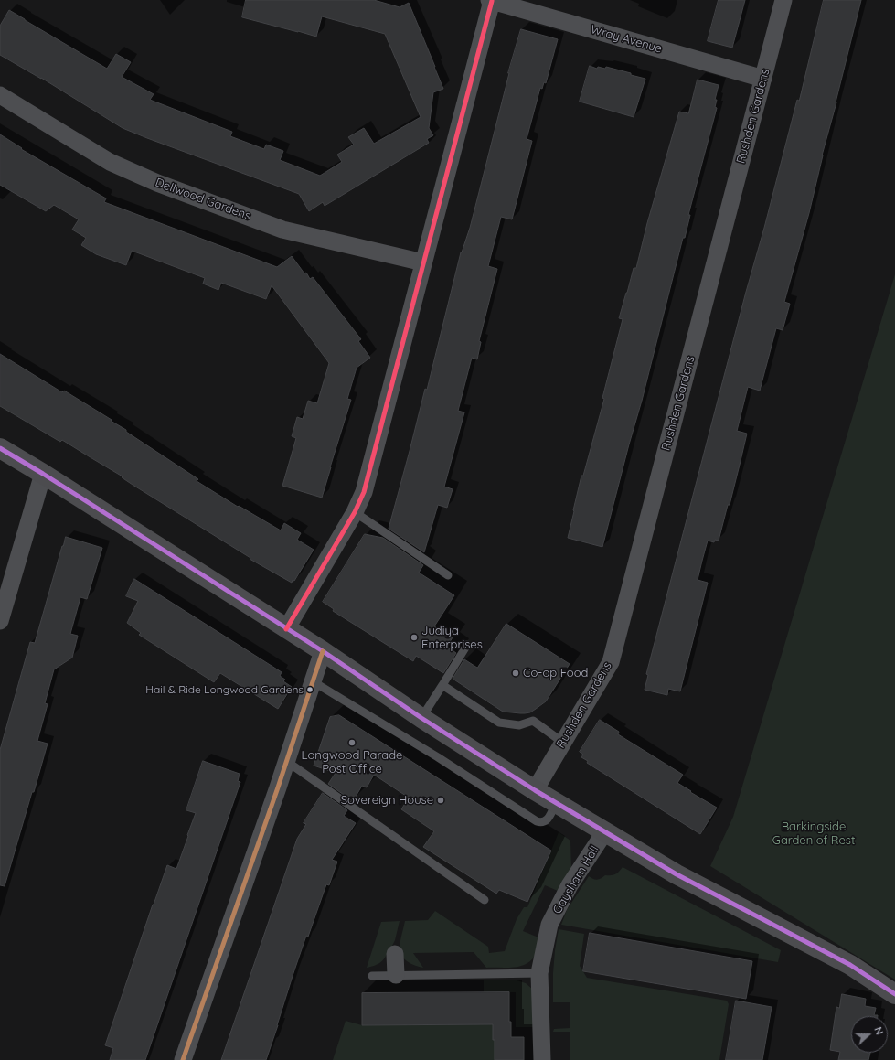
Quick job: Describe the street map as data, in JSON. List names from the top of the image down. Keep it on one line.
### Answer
{"streets":{"street":["Wray Avenue","Rushden Gardens","Dellwood Gardens","Gaysham Hall"]},"crossings":[["Wray Avenue","Rushden Gardens"]],"parks":["Barkingside Garden of Rest"],"places":["Judiya Enterprises","Co-op Food","Hail & Ride Longwood Gardens","Longwood Parade Post Office","Sovereign House"],"north":"right"}
